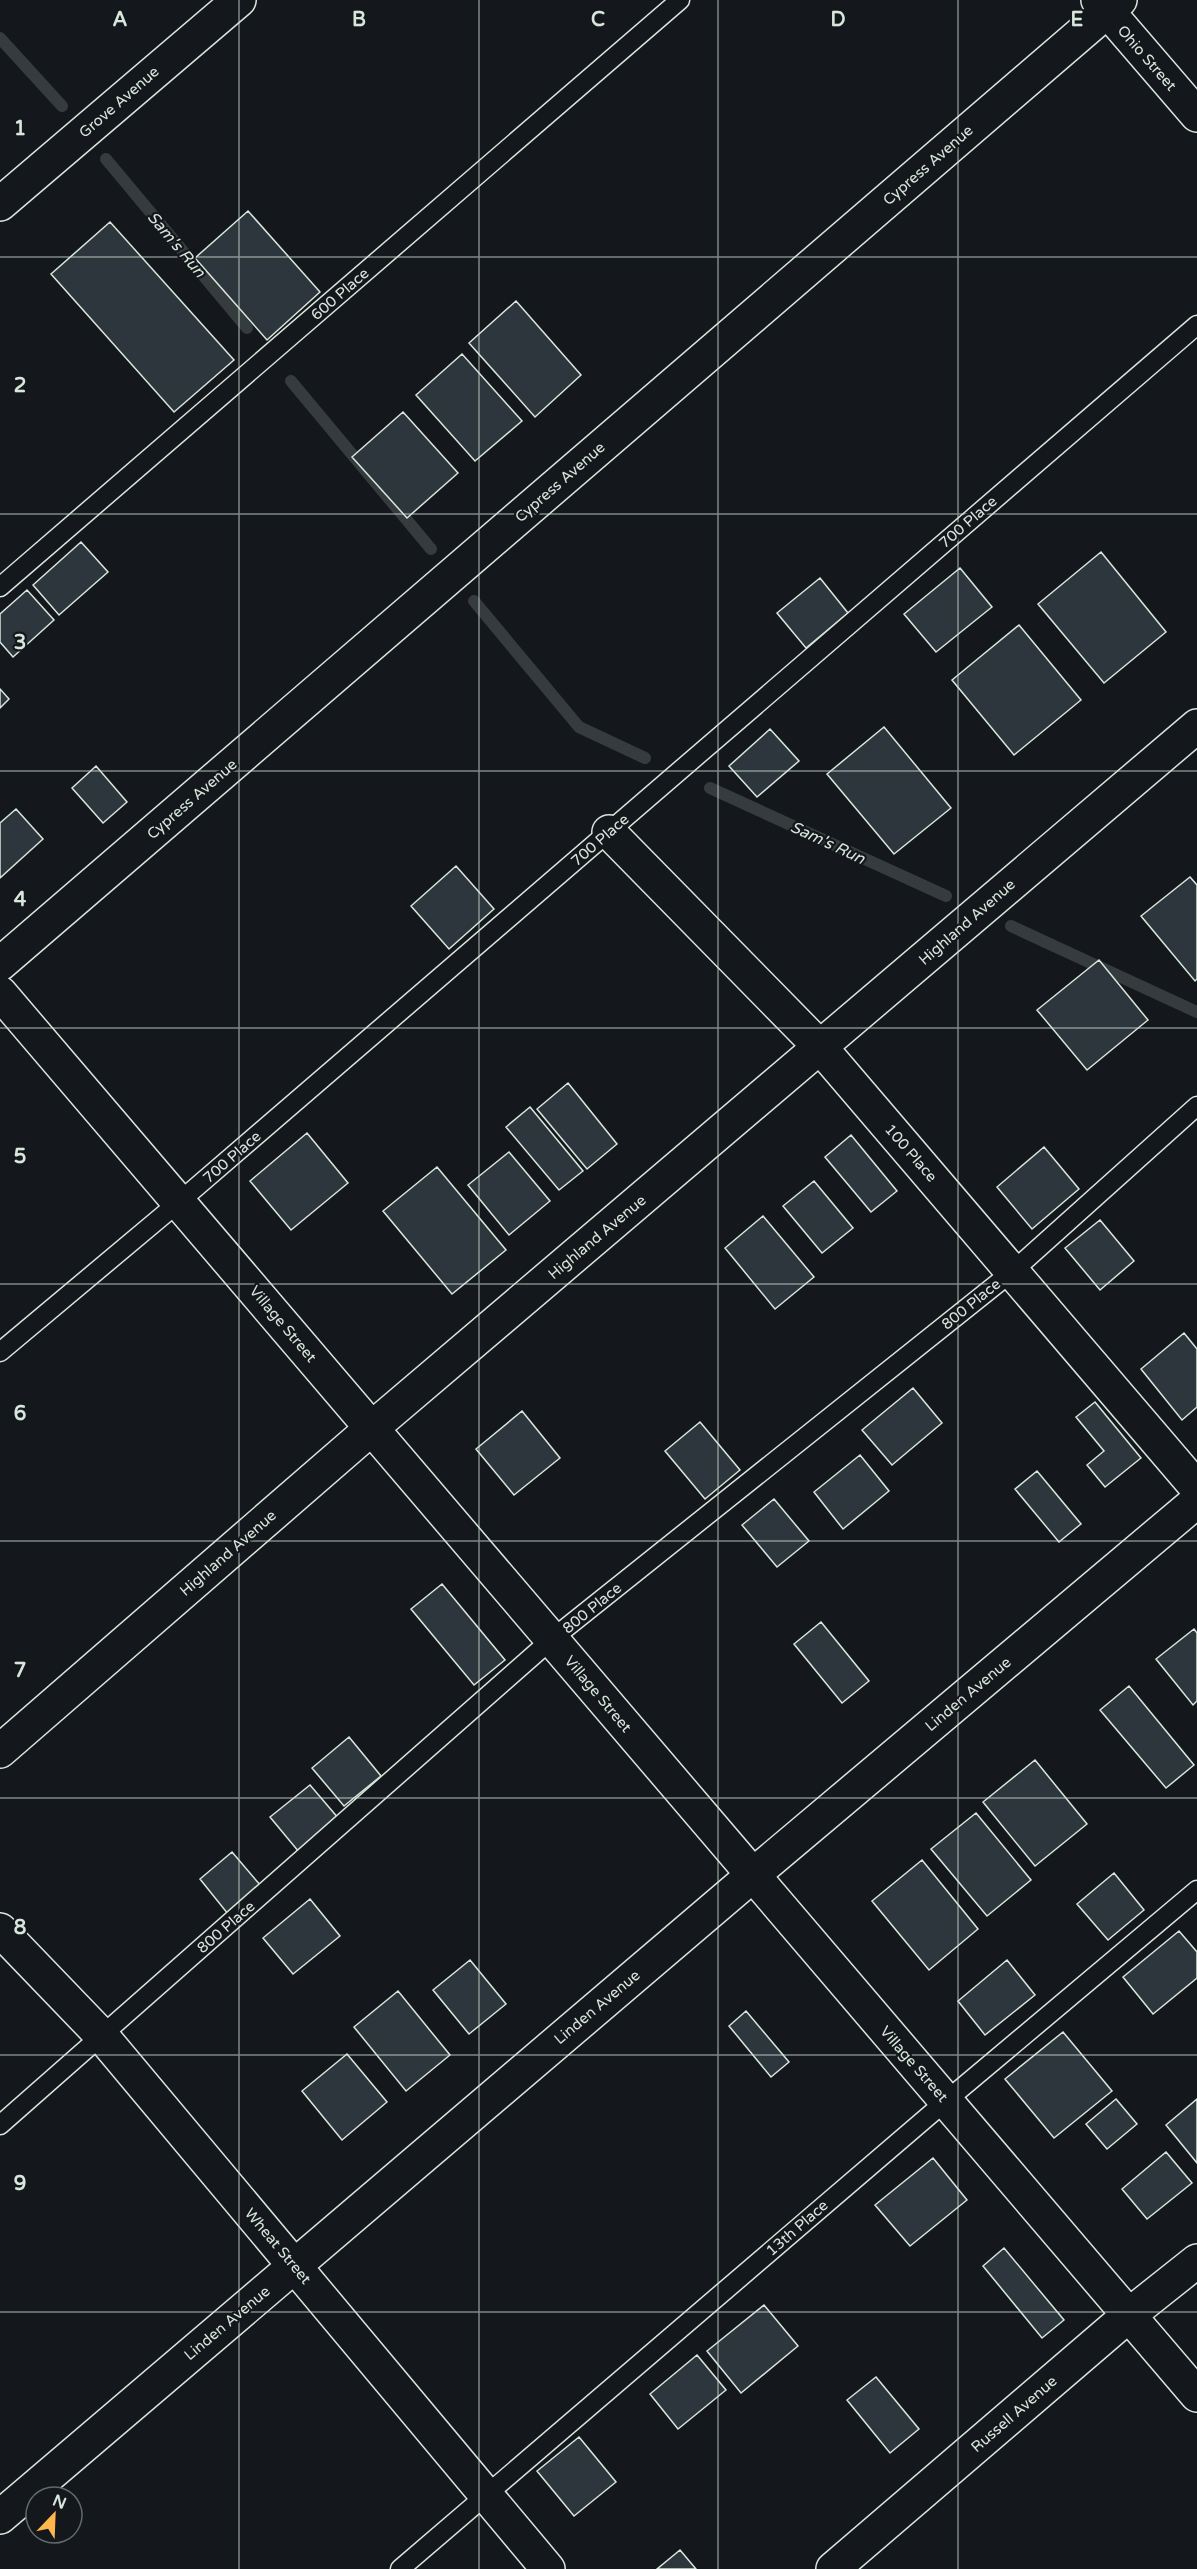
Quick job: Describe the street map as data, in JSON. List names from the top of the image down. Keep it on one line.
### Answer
{"streets":{"street":["Ohio Street","Grove Avenue","Cypress Avenue","Highland Avenue","100 Place","Village Street","Linden Avenue","Wheat Street","Russell Avenue"],"lane":["600 Place","700 Place","800 Place","13th Place"]},"crossings":[["Ohio Street","Cypress Avenue"],["700 Place","100 Place"],["700 Place","Village Street"],["Highland Avenue","100 Place"],["Highland Avenue","Village Street"],["100 Place","800 Place"],["800 Place","Village Street"],["800 Place","Wheat Street"],["Village Street","Linden Avenue"],["Village Street","13th Place"],["Village Street","Russell Avenue"],["Linden Avenue","Wheat Street"],["13th Place","Wheat Street"]],"water":["Sam's Run"],"north":"top right","grid":{"columns":["A","B","C","D","E"],"rows":["1","2","3","4","5","6","7","8","9"]}}
